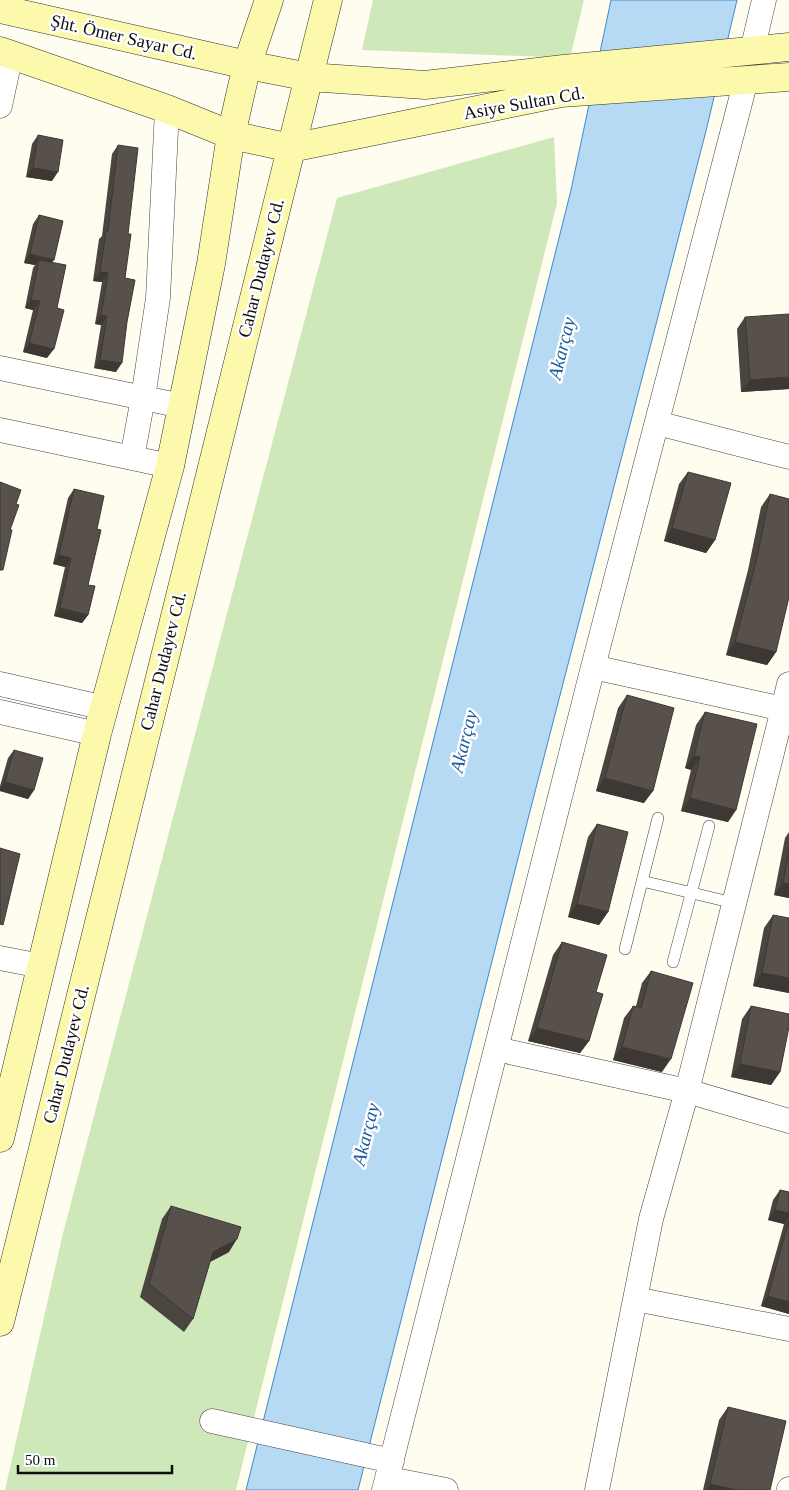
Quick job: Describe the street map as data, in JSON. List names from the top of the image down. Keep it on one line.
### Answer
{"streets":{"main road":["Şht. Ömer Sayar Cd.","Asiye Sultan Cd.","Cahar Dudayev Cd."]},"crossings":[["Şht. Ömer Sayar Cd.","Asiye Sultan Cd."],["Şht. Ömer Sayar Cd.","Cahar Dudayev Cd."],["Asiye Sultan Cd.","Cahar Dudayev Cd."]],"water":["Akarçay"],"scale_bar":"50 m"}
